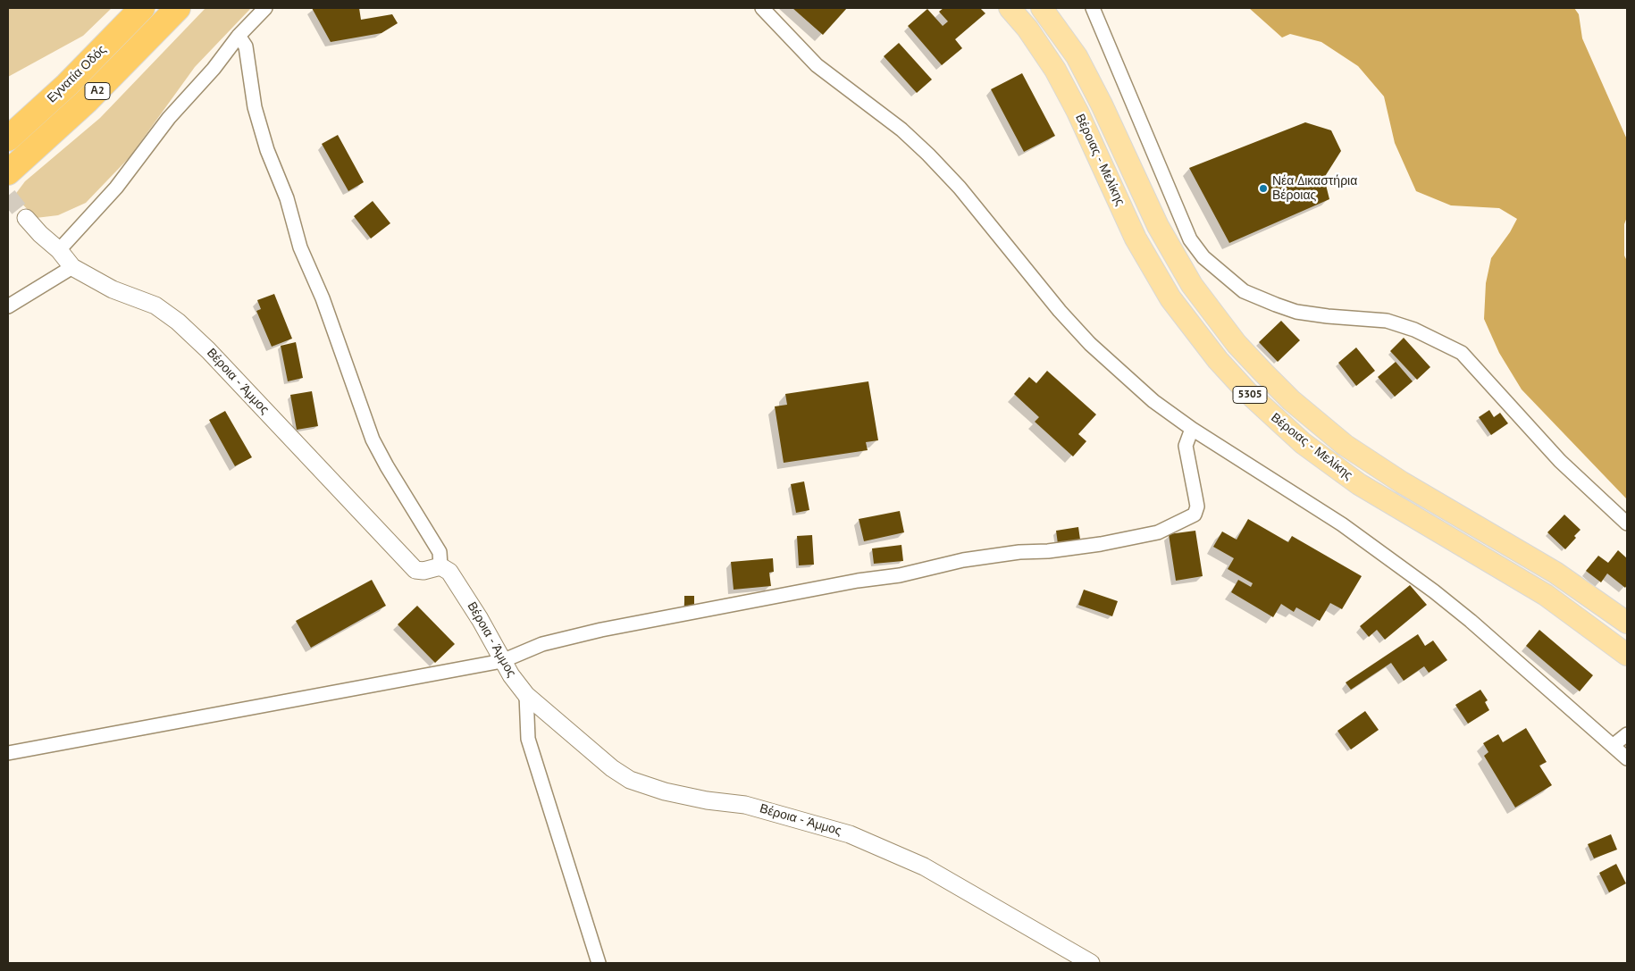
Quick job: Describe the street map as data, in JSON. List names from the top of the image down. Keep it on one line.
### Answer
{"streets":{"highway":["Εγνατία Οδός","Α2"],"main road":["Βέροιας - Μελίκης","5305"],"street":["Βέροια - Άμμος"]},"places":["Νέα Δικαστήρια Βέροιας"]}
